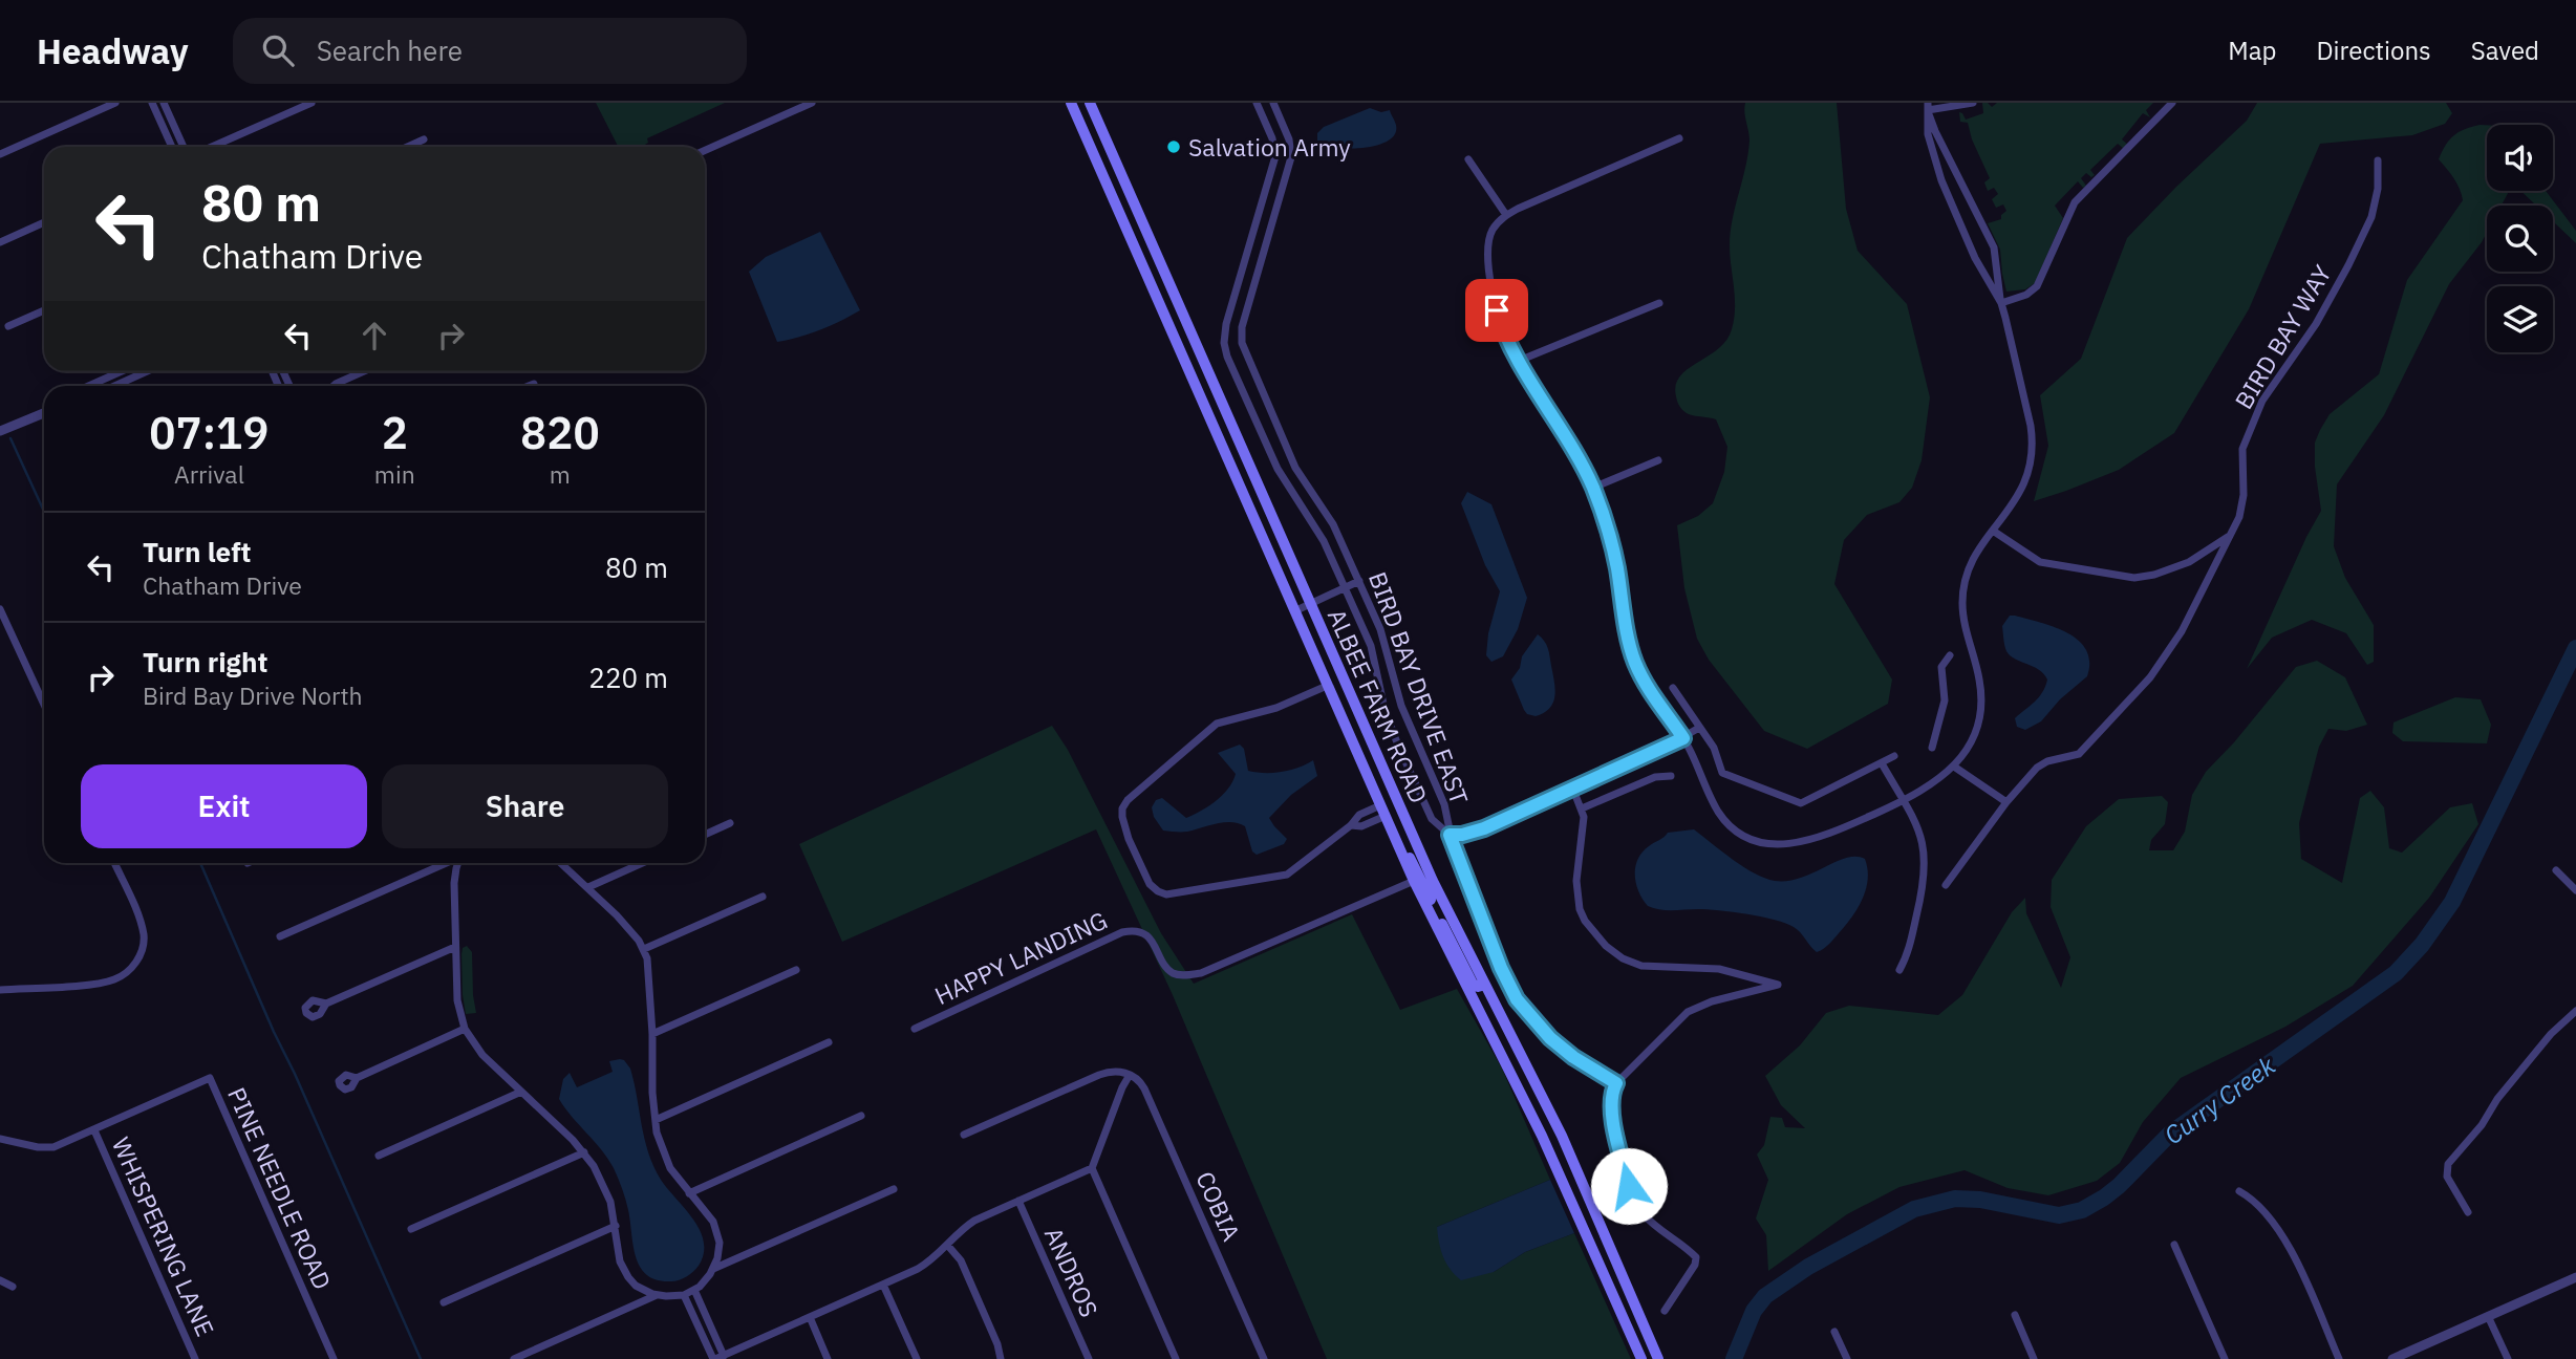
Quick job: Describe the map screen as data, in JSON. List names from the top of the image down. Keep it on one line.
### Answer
{"streets":{"main road":["ALBEE FARM ROAD"],"street":["BIRD BAY WAY","BIRD BAY DRIVE EAST","HAPPY LANDING","PINE NEEDLE ROAD","COBIA","WHISPERING LANE","ANDROS"]},"crossings":[["ALBEE FARM ROAD","HAPPY LANDING"],["PINE NEEDLE ROAD","WHISPERING LANE"]],"water":["Curry Creek"],"places":["Salvation Army"],"page":{"header":"Headway","search":"Search here","nav":["Map","Directions","Saved"],"turn":["80 m","Chatham Drive"],"eta":["07:19","Arrival","2","min","820","m"],"list":[{"name":"Turn left","note":"Chatham Drive","value":"80 m"},{"name":"Turn right","note":"Bird Bay Drive North","value":"220 m"}],"buttons":["Exit","Share"]}}
